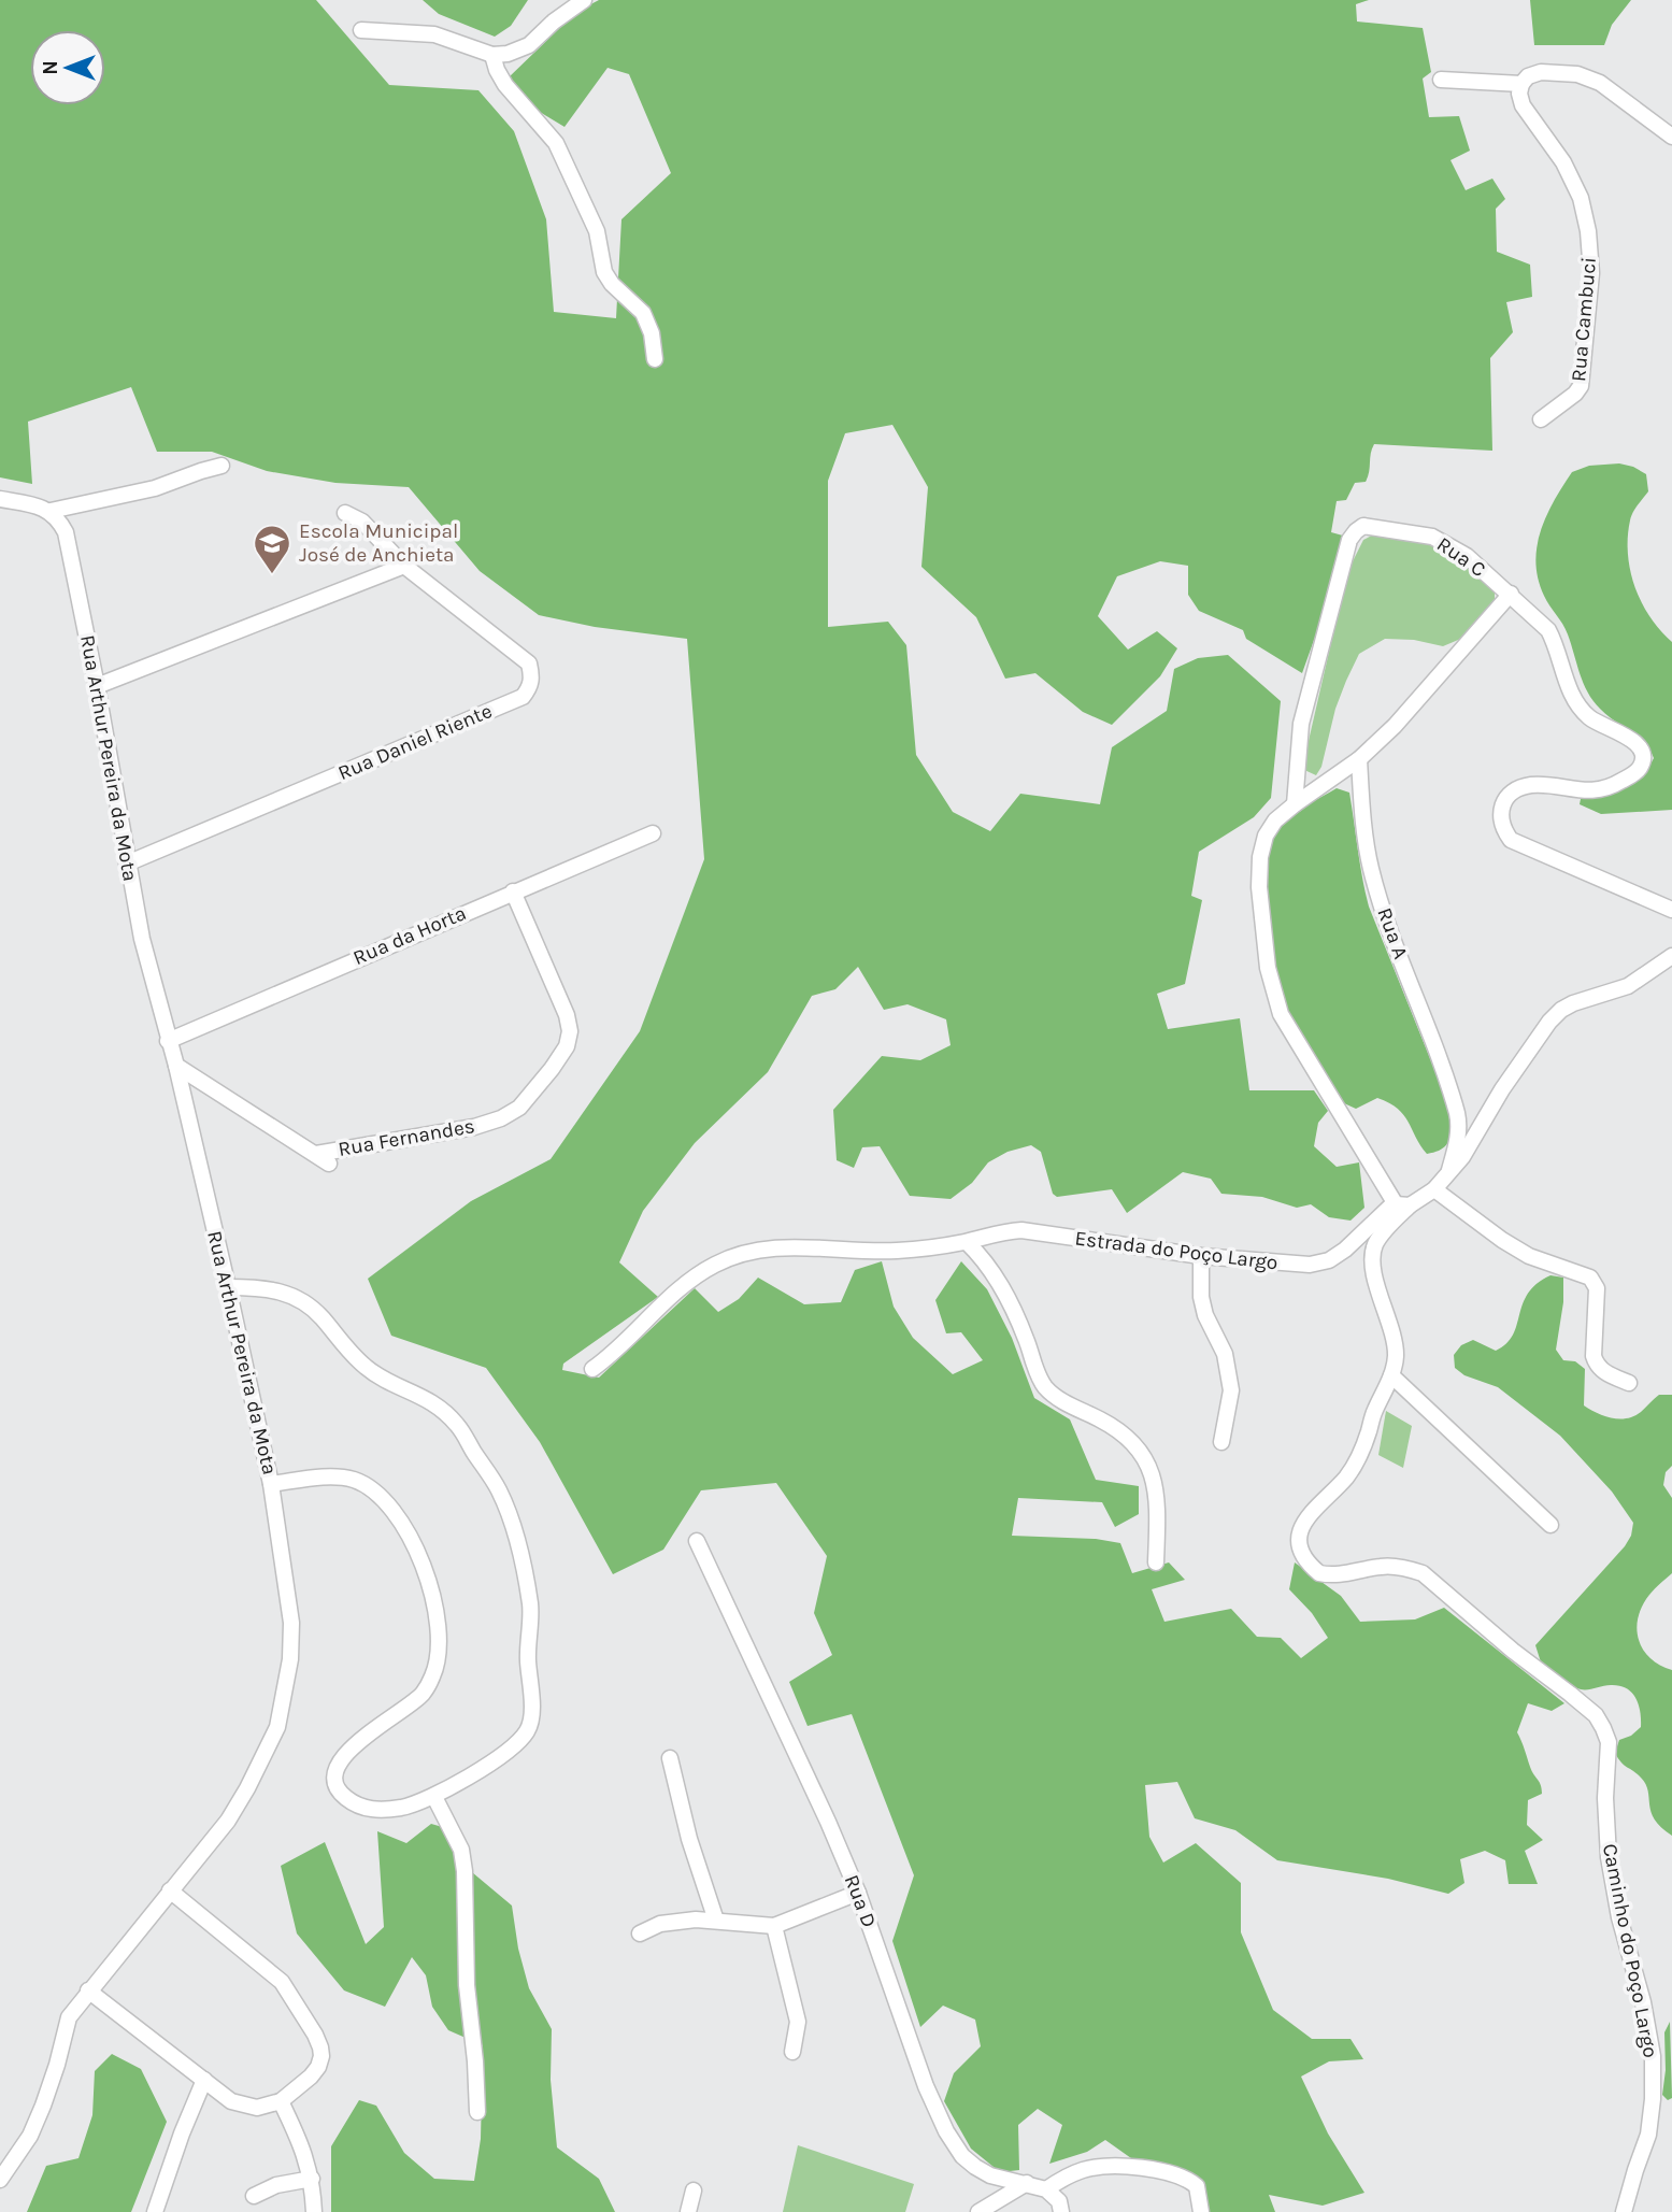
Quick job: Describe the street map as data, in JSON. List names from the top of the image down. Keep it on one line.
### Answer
{"streets":{"street":["Rua Cambuci","Rua C","Rua Daniel Riente","Rua Arthur Pereira da Mota","Rua A","Rua da Horta","Rua Fernandes","Estrada do Poço Largo","Rua D","Caminho do Poço Largo"]},"crossings":[["Rua Daniel Riente","Rua Arthur Pereira da Mota"],["Rua Arthur Pereira da Mota","Rua da Horta"],["Rua Arthur Pereira da Mota","Rua Fernandes"],["Rua A","Estrada do Poço Largo"],["Rua da Horta","Rua Fernandes"],["Estrada do Poço Largo","Caminho do Poço Largo"]],"places":{"school or university":["Escola Municipal José de Anchieta"]},"north":"left"}
